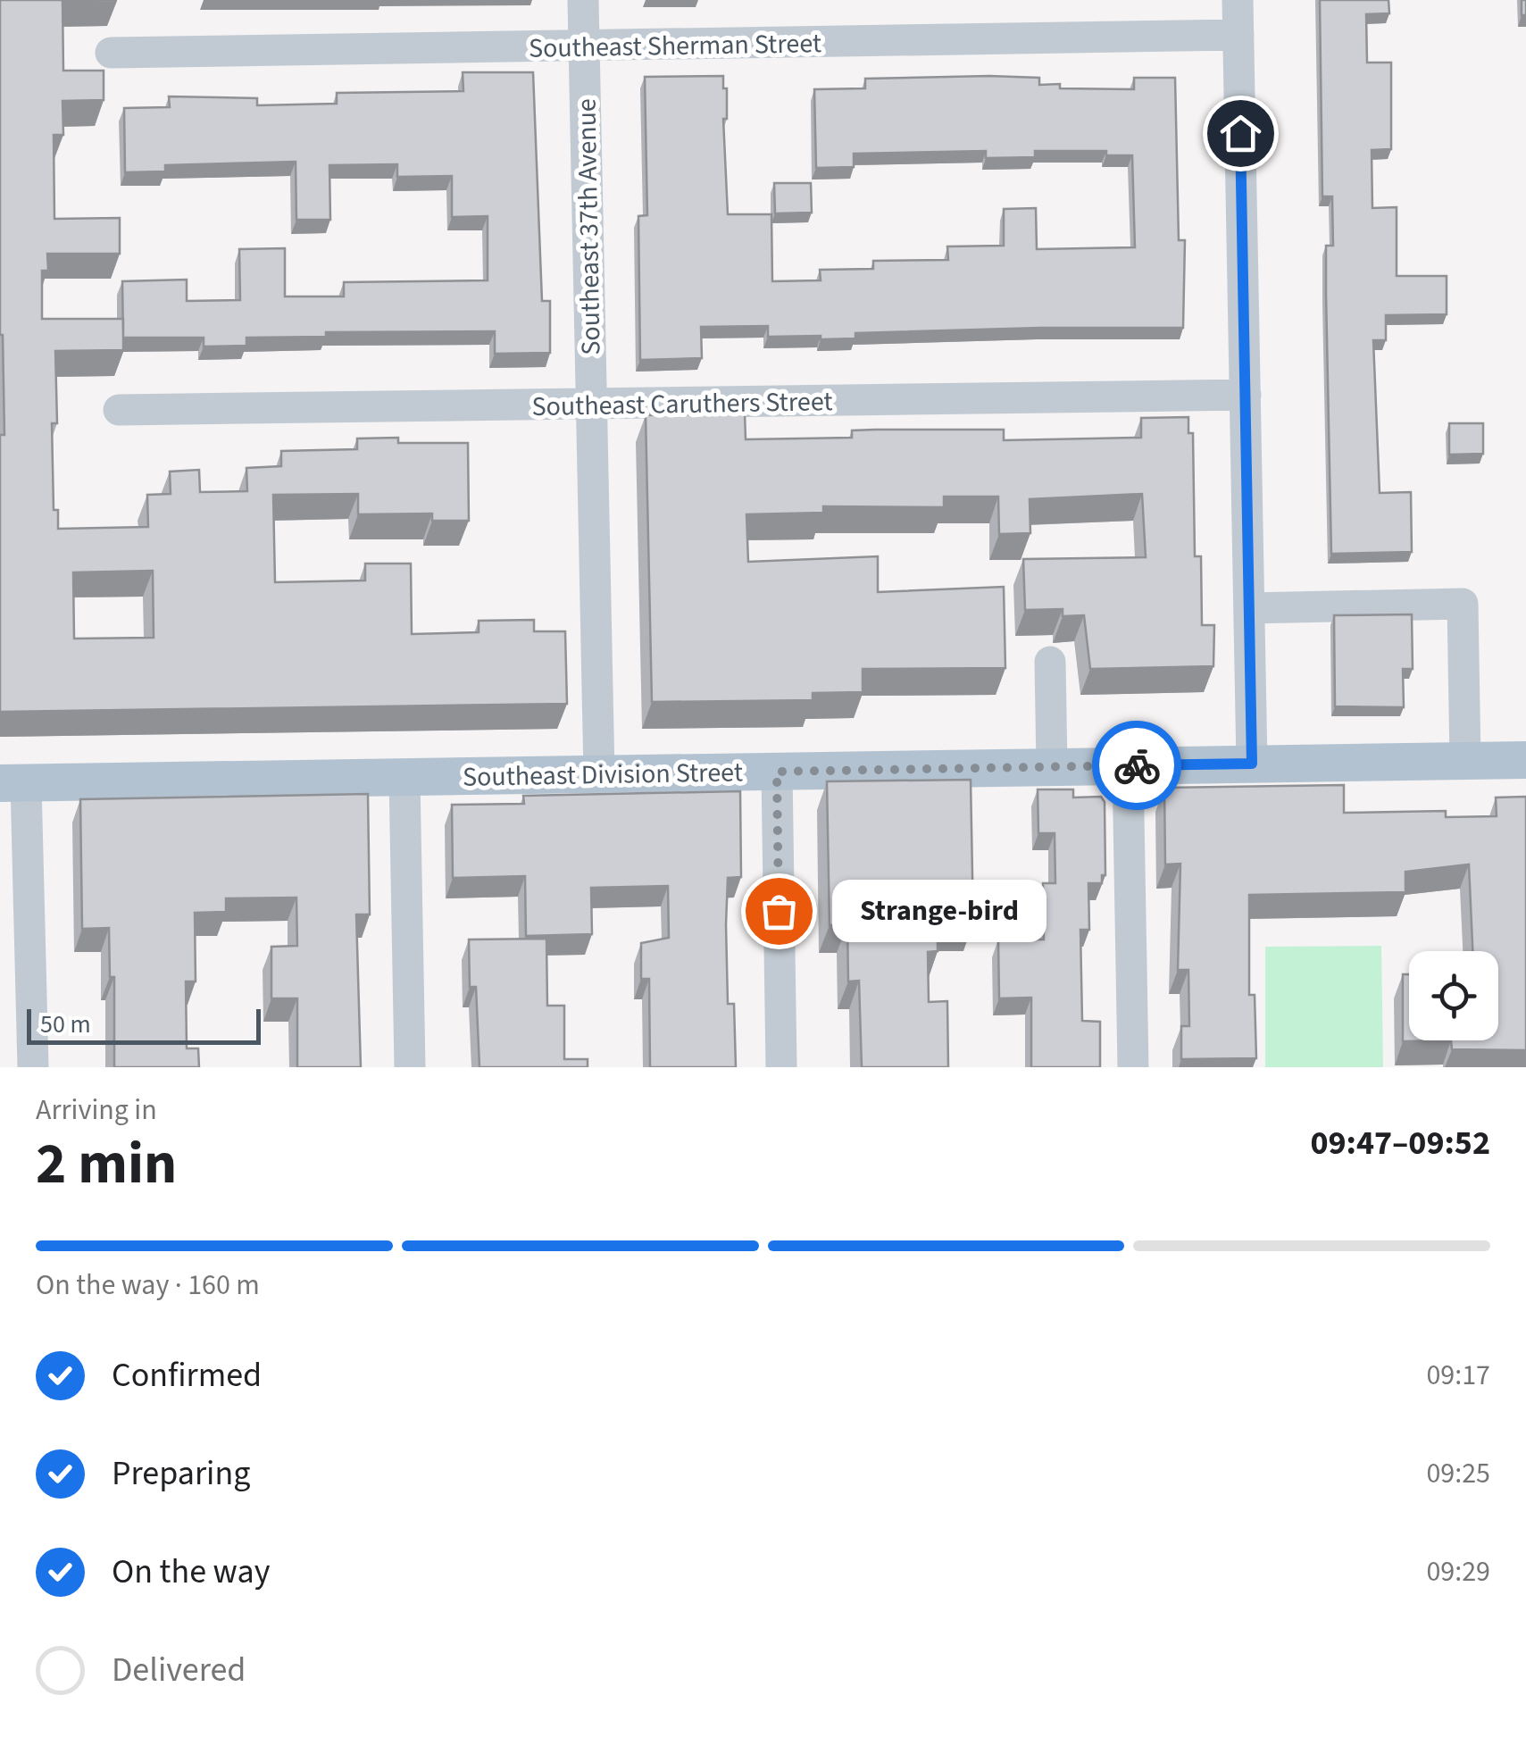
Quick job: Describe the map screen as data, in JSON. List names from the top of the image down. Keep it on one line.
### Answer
{"streets":{"main road":["Southeast Division Street"],"street":["Southeast Sherman Street","Southeast 37th Avenue","Southeast Caruthers Street"]},"crossings":[["Southeast Sherman Street","Southeast 37th Avenue"],["Southeast 37th Avenue","Southeast Caruthers Street"],["Southeast 37th Avenue","Southeast Division Street"]],"places":["Strange-bird"],"scale_bar":"50 m","page":{"bubble":"Strange-bird","scale":"50 m","heading":["2 min","Arriving in","09:47–09:52"],"bar":"On the way · 160 m","list":[["Confirmed","09:17"],["Preparing","09:25"],["On the way","09:29"],"Delivered"]}}
